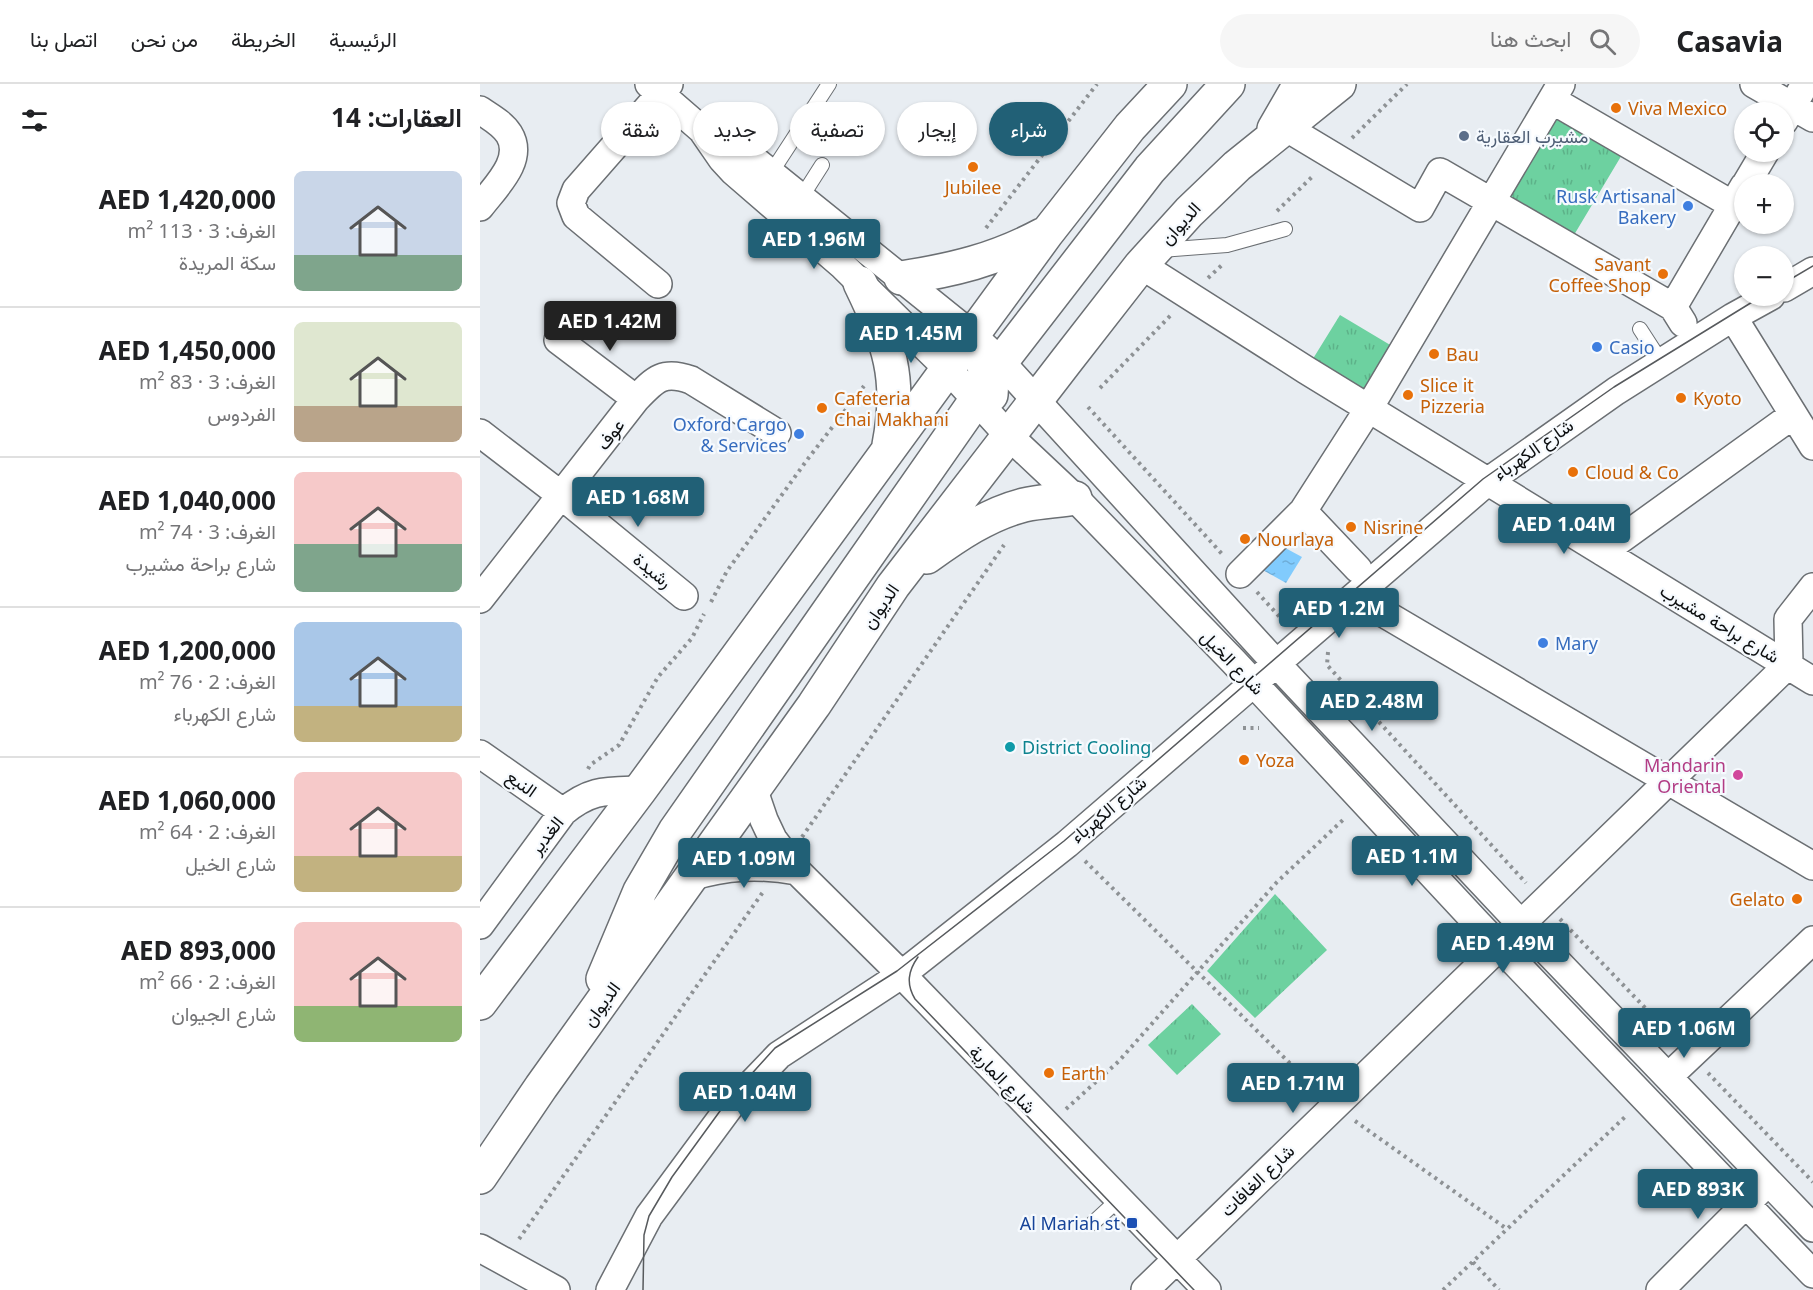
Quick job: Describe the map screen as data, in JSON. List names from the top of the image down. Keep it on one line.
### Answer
{"streets":{"main road":["الديوان"],"street":["عوف","شارع الكهرباء","رشيدة","شارع براحة مشيرب","شارع الخيل","النبع","الغدير","شارع المارية","شارع الغافات"]},"crossings":[["الديوان","شارع براحة مشيرب"],["الديوان","شارع الخيل"],["الديوان","شارع المارية"],["عوف","رشيدة"],["شارع الكهرباء","شارع براحة مشيرب"],["شارع الكهرباء","شارع الخيل"],["شارع الكهرباء","شارع المارية"],["شارع براحة مشيرب","شارع الخيل"],["شارع الخيل","شارع الغافات"],["النبع","الغدير"],["شارع المارية","شارع الغافات"]],"places":{"other":["Viva Mexico","مشيرب العقارية","Jubilee","Rusk Artisanal Bakery","Savant Coffee Shop","Casio","Bau","Slice it Pizzeria","Kyoto","Cafeteria Chai Makhani","Oxford Cargo & Services","Cloud & Co","Nisrine","Nourlaya","Mary","District Cooling","Yoza","Mandarin Oriental","Gelato","Earth"],"transit":["Al Mariah st"]},"page":{"header":"Casavia","search":"ابحث هنا","nav":["الرئيسية","الخريطة","من نحن","اتصل بنا"],"heading":"العقارات: 14","map_buttons":["+","−"],"chip":["شراء","إيجار","تصفية","جديد","شقة"],"list":[{"name":"AED 1,420,000","note":"الغرف: 3 · 113 m² · سكة المريدة"},{"name":"AED 1,450,000","note":"الغرف: 3 · 83 m² · الفردوس"},{"name":"AED 1,040,000","note":"الغرف: 3 · 74 m² · شارع براحة مشيرب"},{"name":"AED 1,200,000","note":"الغرف: 2 · 76 m² · شارع الكهرباء"},{"name":"AED 1,060,000","note":"الغرف: 2 · 64 m² · شارع الخيل"},{"name":"AED 893,000","note":"الغرف: 2 · 66 m² · شارع الجيوان"}],"price":["AED 1.96M","AED 1.42M","AED 1.45M","AED 1.68M","AED 1.04M","AED 1.2M","AED 2.48M","AED 1.1M","AED 1.09M","AED 1.49M","AED 1.06M","AED 1.71M","AED 1.04M","AED 893K"]}}
